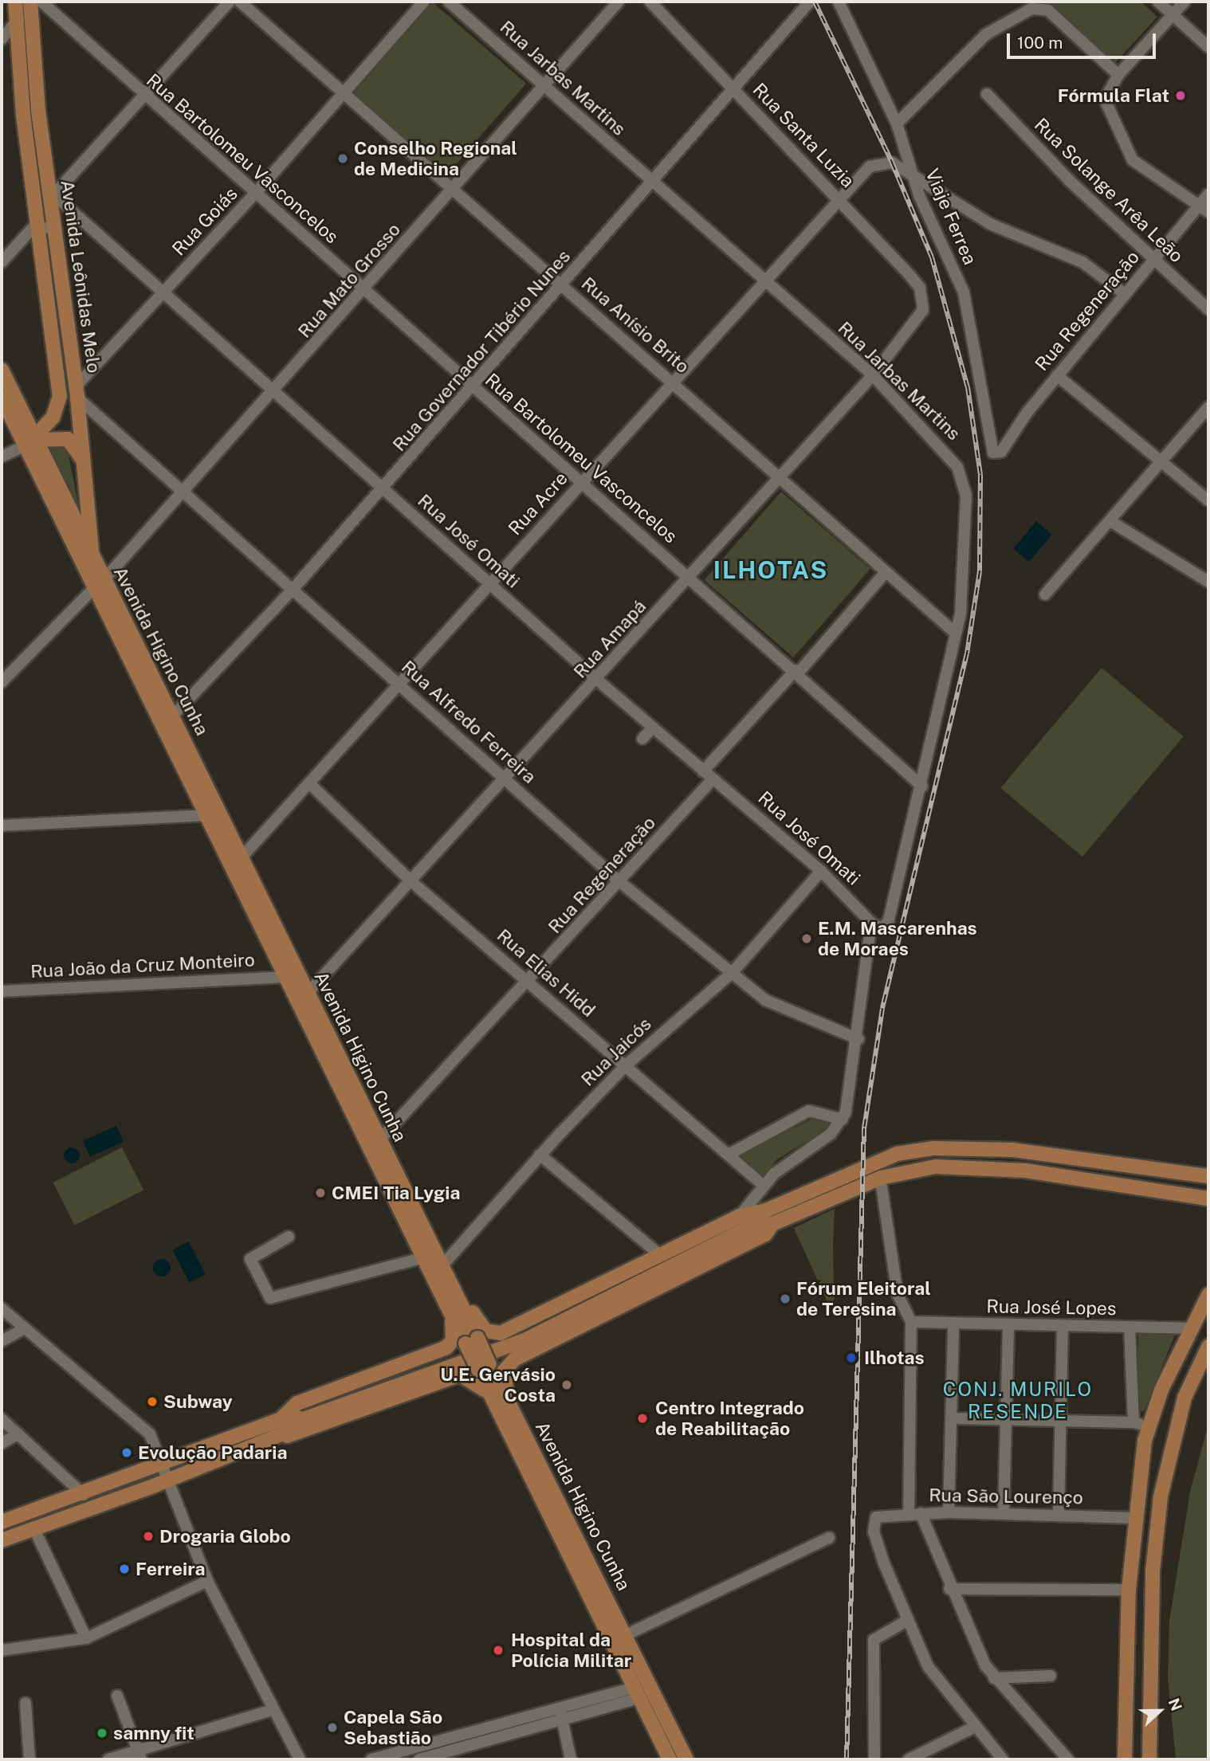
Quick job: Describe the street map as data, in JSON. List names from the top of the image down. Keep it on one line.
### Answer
{"streets":{"main road":["Avenida Leônidas Melo","Avenida Higino Cunha"],"street":["Rua Jarbas Martins","Rua Santa Luzia","Rua Bartolomeu Vasconcelos","Rua Solange Arêa Leão","Viaje Ferrea","Rua Goiás","Rua Mato Grosso","Rua Regeneração","Rua Anísio Brito","Rua Governador Tibério Nunes","Rua Acre","Rua José Omati","Rua Amapá","Rua Alfredo Ferreira","Rua João da Cruz Monteiro","Rua Elias Hidd","Rua Jaicós","Rua José Lopes","Rua São Lourenço"]},"crossings":[["Rua Jarbas Martins","Rua Bartolomeu Vasconcelos"],["Rua Jarbas Martins","Rua Mato Grosso"],["Rua Jarbas Martins","Rua Anísio Brito"],["Rua Jarbas Martins","Rua Governador Tibério Nunes"],["Rua Jarbas Martins","Rua Acre"],["Rua Jarbas Martins","Rua José Omati"],["Rua Jarbas Martins","Rua Amapá"],["Rua Santa Luzia","Rua Governador Tibério Nunes"],["Rua Santa Luzia","Rua Acre"],["Rua Santa Luzia","Rua Amapá"],["Rua Bartolomeu Vasconcelos","Rua Goiás"],["Rua Bartolomeu Vasconcelos","Avenida Leônidas Melo"],["Rua Bartolomeu Vasconcelos","Rua Mato Grosso"],["Rua Bartolomeu Vasconcelos","Rua Governador Tibério Nunes"],["Rua Bartolomeu Vasconcelos","Rua Acre"],["Rua Bartolomeu Vasconcelos","Rua Amapá"],["Rua Solange Arêa Leão","Rua Regeneração"],["Viaje Ferrea","Rua Regeneração"],["Viaje Ferrea","Rua Acre"],["Rua Goiás","Avenida Leônidas Melo"],["Rua Goiás","Rua Anísio Brito"],["Rua Goiás","Rua José Omati"],["Rua Goiás","Rua Alfredo Ferreira"],["Avenida Leônidas Melo","Rua José Omati"],["Avenida Leônidas Melo","Avenida Higino Cunha"],["Avenida Leônidas Melo","Rua Alfredo Ferreira"],["Rua Mato Grosso","Rua Anísio Brito"],["Rua Mato Grosso","Rua José Omati"],["Rua Mato Grosso","Avenida Higino Cunha"],["Rua Mato Grosso","Rua Alfredo Ferreira"],["Rua Regeneração","Rua José Omati"],["Rua Regeneração","Avenida Higino Cunha"],["Rua Regeneração","Rua Alfredo Ferreira"],["Rua Regeneração","Rua Elias Hidd"],["Rua Anísio Brito","Rua Governador Tibério Nunes"],["Rua Anísio Brito","Rua Acre"],["Rua Anísio Brito","Rua Amapá"],["Rua Governador Tibério Nunes","Rua José Omati"],["Rua Governador Tibério Nunes","Avenida Higino Cunha"],["Rua Governador Tibério Nunes","Rua Alfredo Ferreira"],["Rua Acre","Rua José Omati"],["Rua Acre","Avenida Higino Cunha"],["Rua Acre","Rua Alfredo Ferreira"],["Rua Acre","Rua Elias Hidd"],["Rua José Omati","Rua Amapá"],["Rua José Omati","Rua Jaicós"],["Rua Amapá","Avenida Higino Cunha"],["Rua Amapá","Rua Alfredo Ferreira"],["Rua Amapá","Rua Elias Hidd"],["Avenida Higino Cunha","Rua João da Cruz Monteiro"],["Avenida Higino Cunha","Rua Jaicós"],["Rua Alfredo Ferreira","Rua Jaicós"],["Rua Elias Hidd","Rua Jaicós"]],"districts":["ILHOTAS","CONJ. MURILO RESENDE"],"places":["Fórmula Flat","Conselho Regional de Medicina","E.M. Mascarenhas de Moraes","CMEI Tia Lygia","Fórum Eleitoral de Teresina","Ilhotas","U.E. Gervásio Costa","Subway","Centro Integrado de Reabilitação","Evolução Padaria","Drogaria Globo","Ferreira","Hospital da Polícia Militar","Capela São Sebastião","samny fit"],"scale_bar":"100 m","north":"right"}
